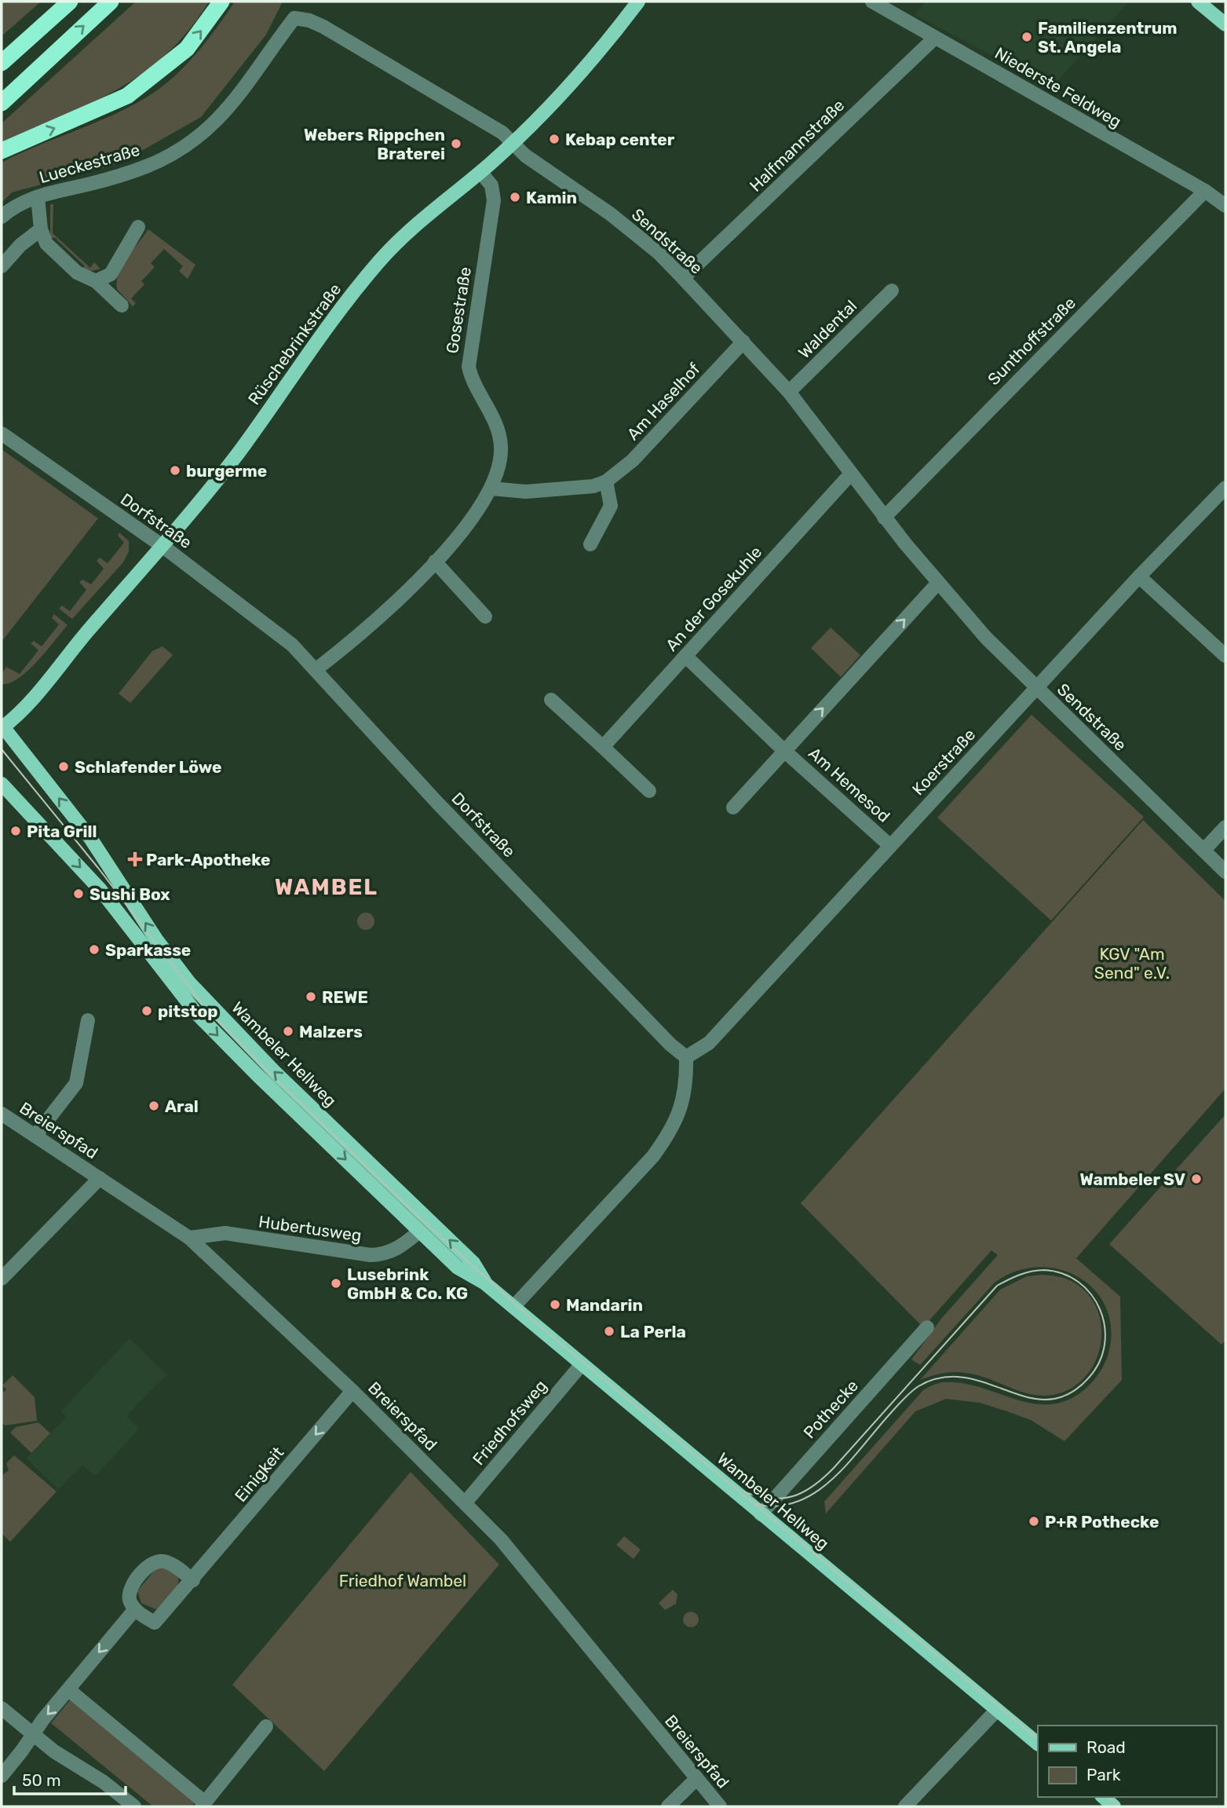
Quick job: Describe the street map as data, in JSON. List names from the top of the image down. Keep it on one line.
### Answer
{"streets":{"main road":["Rüschebrinkstraße","Wambeler Hellweg"],"street":["Niederste Feldweg","Halfmannstraße","Lueckestraße","Sendstraße","Gosestraße","Waldental","Sunthoffstraße","Am Haselhof","Dorfstraße","An der Gosekuhle","Koerstraße","Am Hemesod","Breierspfad","Hubertusweg","Pothecke","Friedhofsweg","Einigkeit"]},"crossings":[["Niederste Feldweg","Halfmannstraße"],["Niederste Feldweg","Sunthoffstraße"],["Halfmannstraße","Sendstraße"],["Lueckestraße","Sendstraße"],["Sendstraße","Waldental"],["Sendstraße","Sunthoffstraße"],["Sendstraße","Rüschebrinkstraße"],["Sendstraße","Am Haselhof"],["Sendstraße","An der Gosekuhle"],["Sendstraße","Koerstraße"],["Sendstraße","Am Hemesod"],["Gosestraße","Rüschebrinkstraße"],["Gosestraße","Am Haselhof"],["Gosestraße","Dorfstraße"],["Rüschebrinkstraße","Dorfstraße"],["Rüschebrinkstraße","Wambeler Hellweg"],["Dorfstraße","Koerstraße"],["An der Gosekuhle","Am Hemesod"],["Koerstraße","Am Hemesod"],["Wambeler Hellweg","Hubertusweg"],["Wambeler Hellweg","Pothecke"],["Wambeler Hellweg","Friedhofsweg"],["Breierspfad","Hubertusweg"],["Breierspfad","Friedhofsweg"],["Breierspfad","Einigkeit"]],"one_way":["Am Hemesod","Einigkeit"],"districts":["WAMBEL"],"parks":["KGV \"Am Send\" e.V.","Friedhof Wambel"],"places":{"other":["Familienzentrum St. Angela","Kebap center","Webers Rippchen Braterei","Kamin","burgerme","Schlafender Löwe","Pita Grill","Sushi Box","Sparkasse","REWE","pitstop","Malzers","Aral","Wambeler SV","Lusebrink GmbH & Co. KG","Mandarin","La Perla","P+R Pothecke"],"health":["Park-Apotheke"]},"legend":["Road","Park"],"scale_bar":"50 m"}
